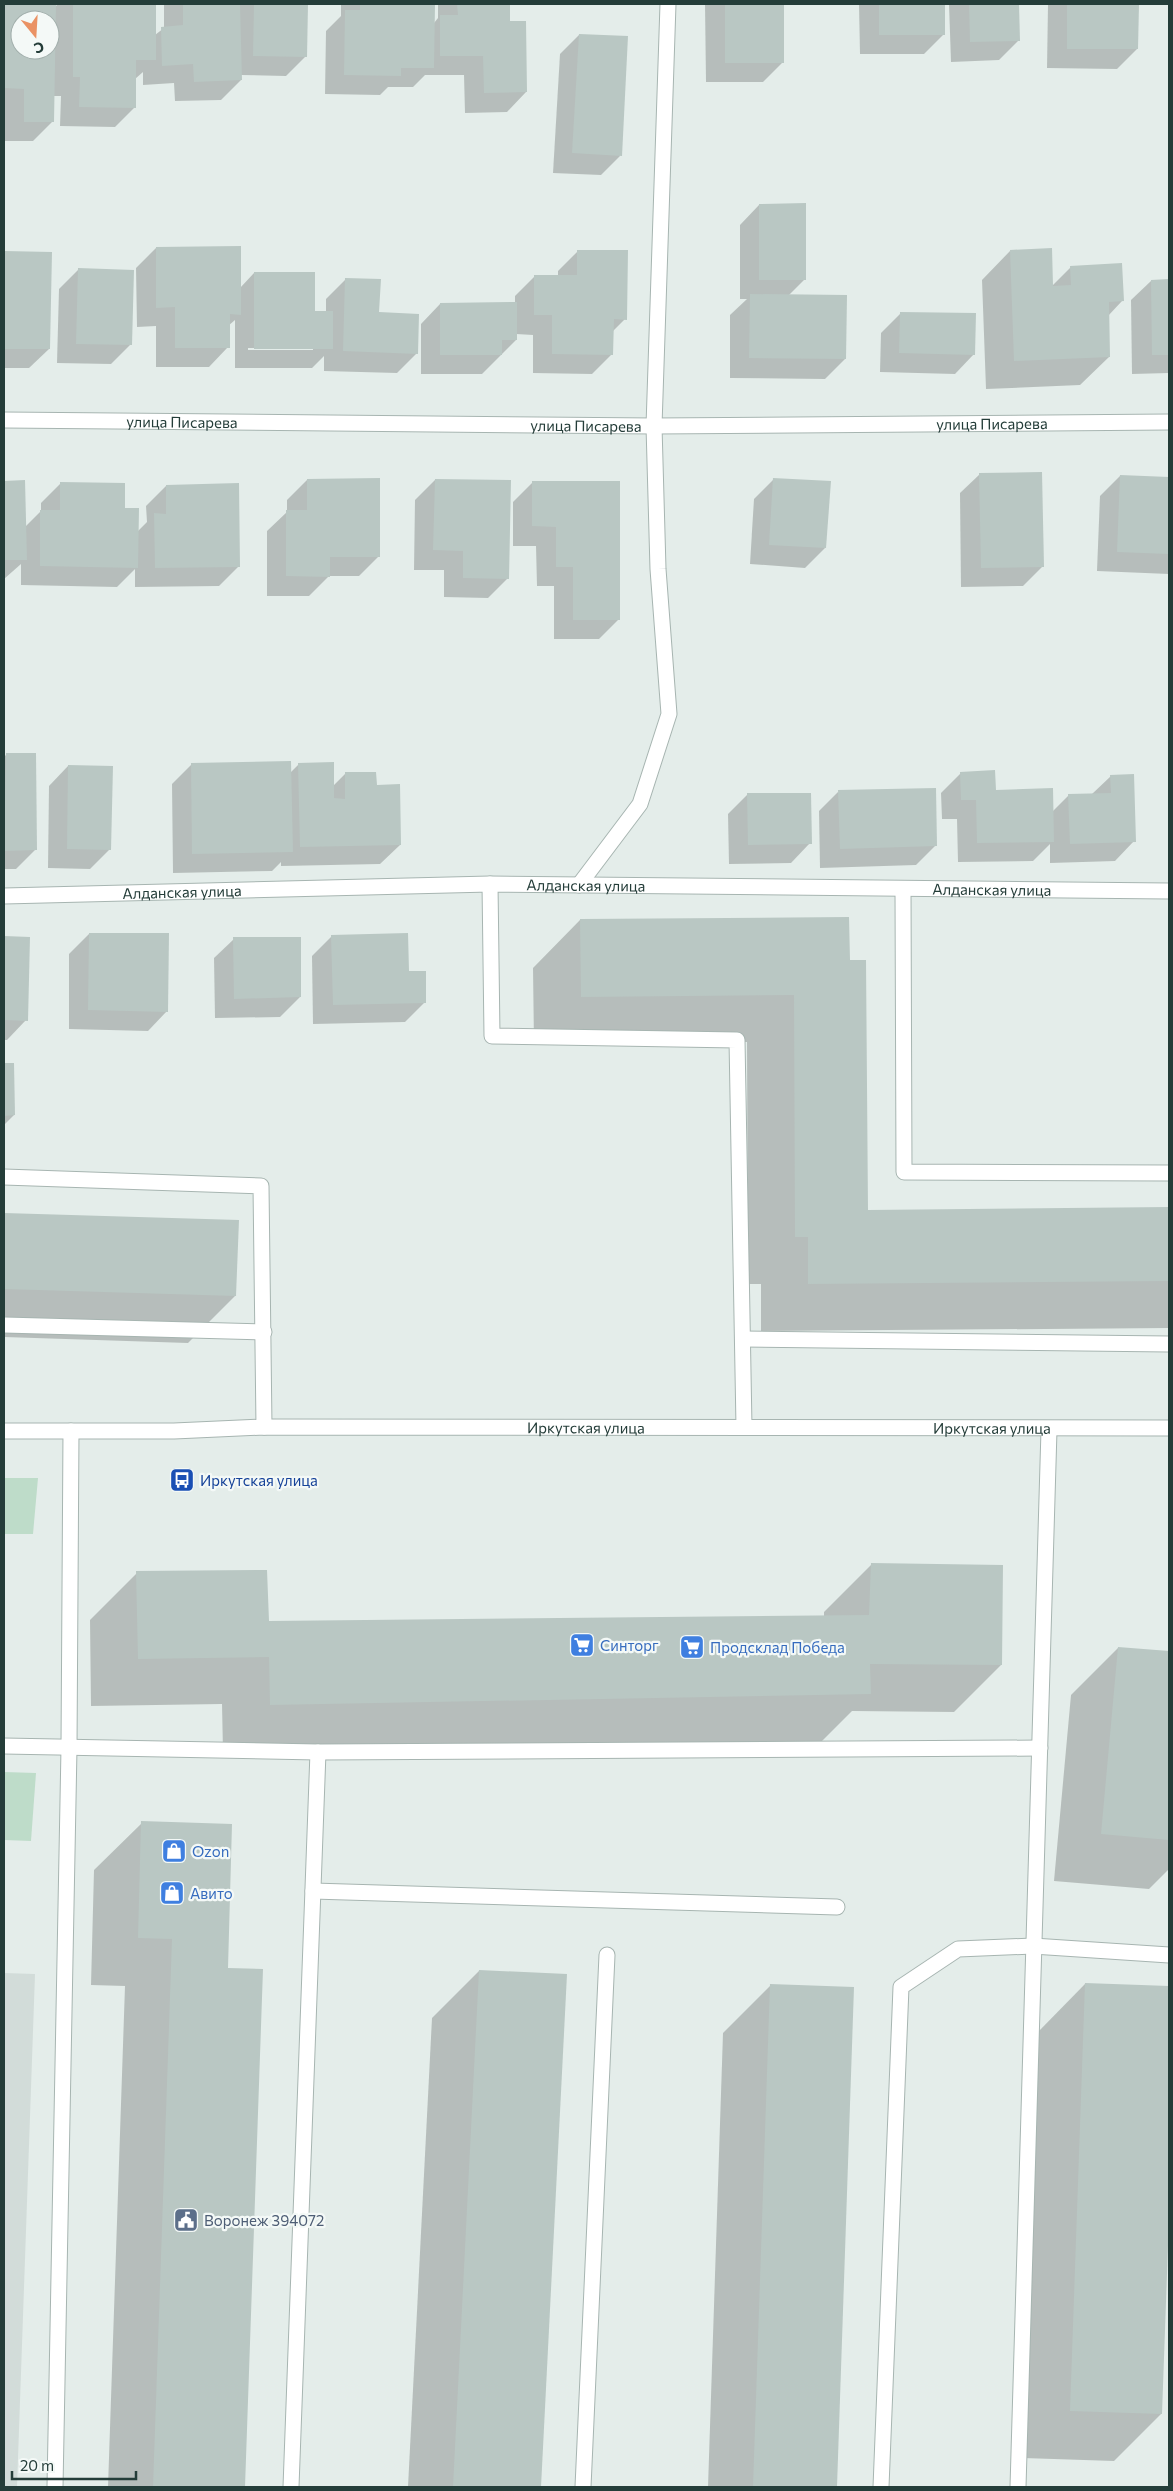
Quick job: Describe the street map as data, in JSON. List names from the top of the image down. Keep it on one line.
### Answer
{"streets":{"street":["улица Писарева","Алданская улица","Иркутская улица"]},"places":{"bus stop":["Иркутская улица"],"supermarket":["Синторг","Продсклад Победа"],"shop":["Ozon","Авито"],"public building":["Воронеж 394072"]},"scale_bar":"20 m","north":"bottom"}
